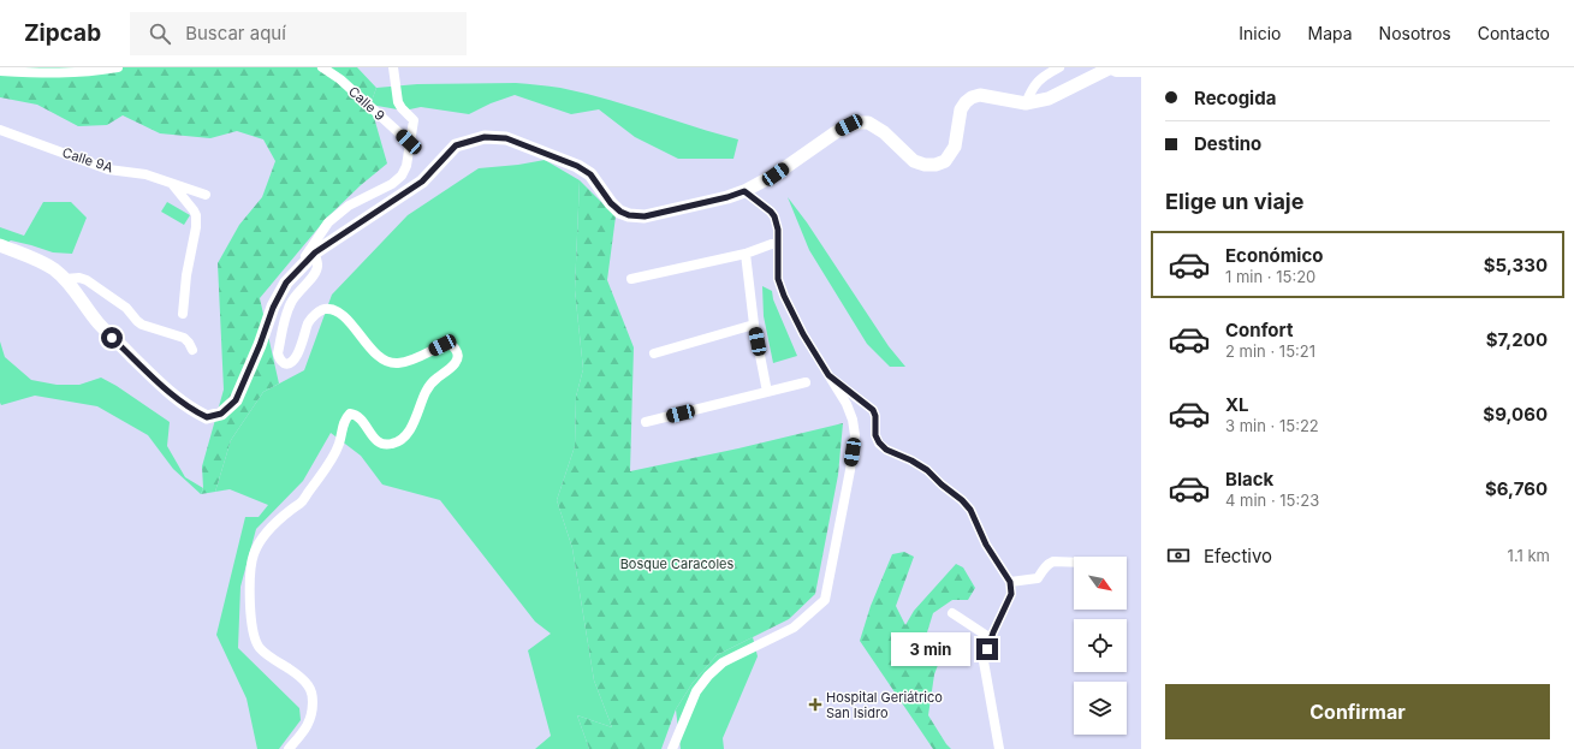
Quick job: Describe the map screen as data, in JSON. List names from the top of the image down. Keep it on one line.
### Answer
{"streets":{"street":["Calle 9","Calle 9A"]},"parks":["Bosque Caracoles"],"places":{"health":["Hospital Geriátrico San Isidro"]},"north":"bottom right","page":{"header":"Zipcab","search":"Buscar aquí","nav":["Inicio","Mapa","Nosotros","Contacto"],"banner":["Recogida","Destino"],"heading":"Elige un viaje","list":[{"name":"Económico","note":"1 min · 15:20","value":"$5,330"},{"name":"Confort","note":"2 min · 15:21","value":"$7,200"},{"name":"XL","note":"3 min · 15:22","value":"$9,060"},{"name":"Black","note":"4 min · 15:23","value":"$6,760"}],"pay":["Efectivo","1.1 km"],"bubble":"3 min","buttons":"Confirmar"}}
